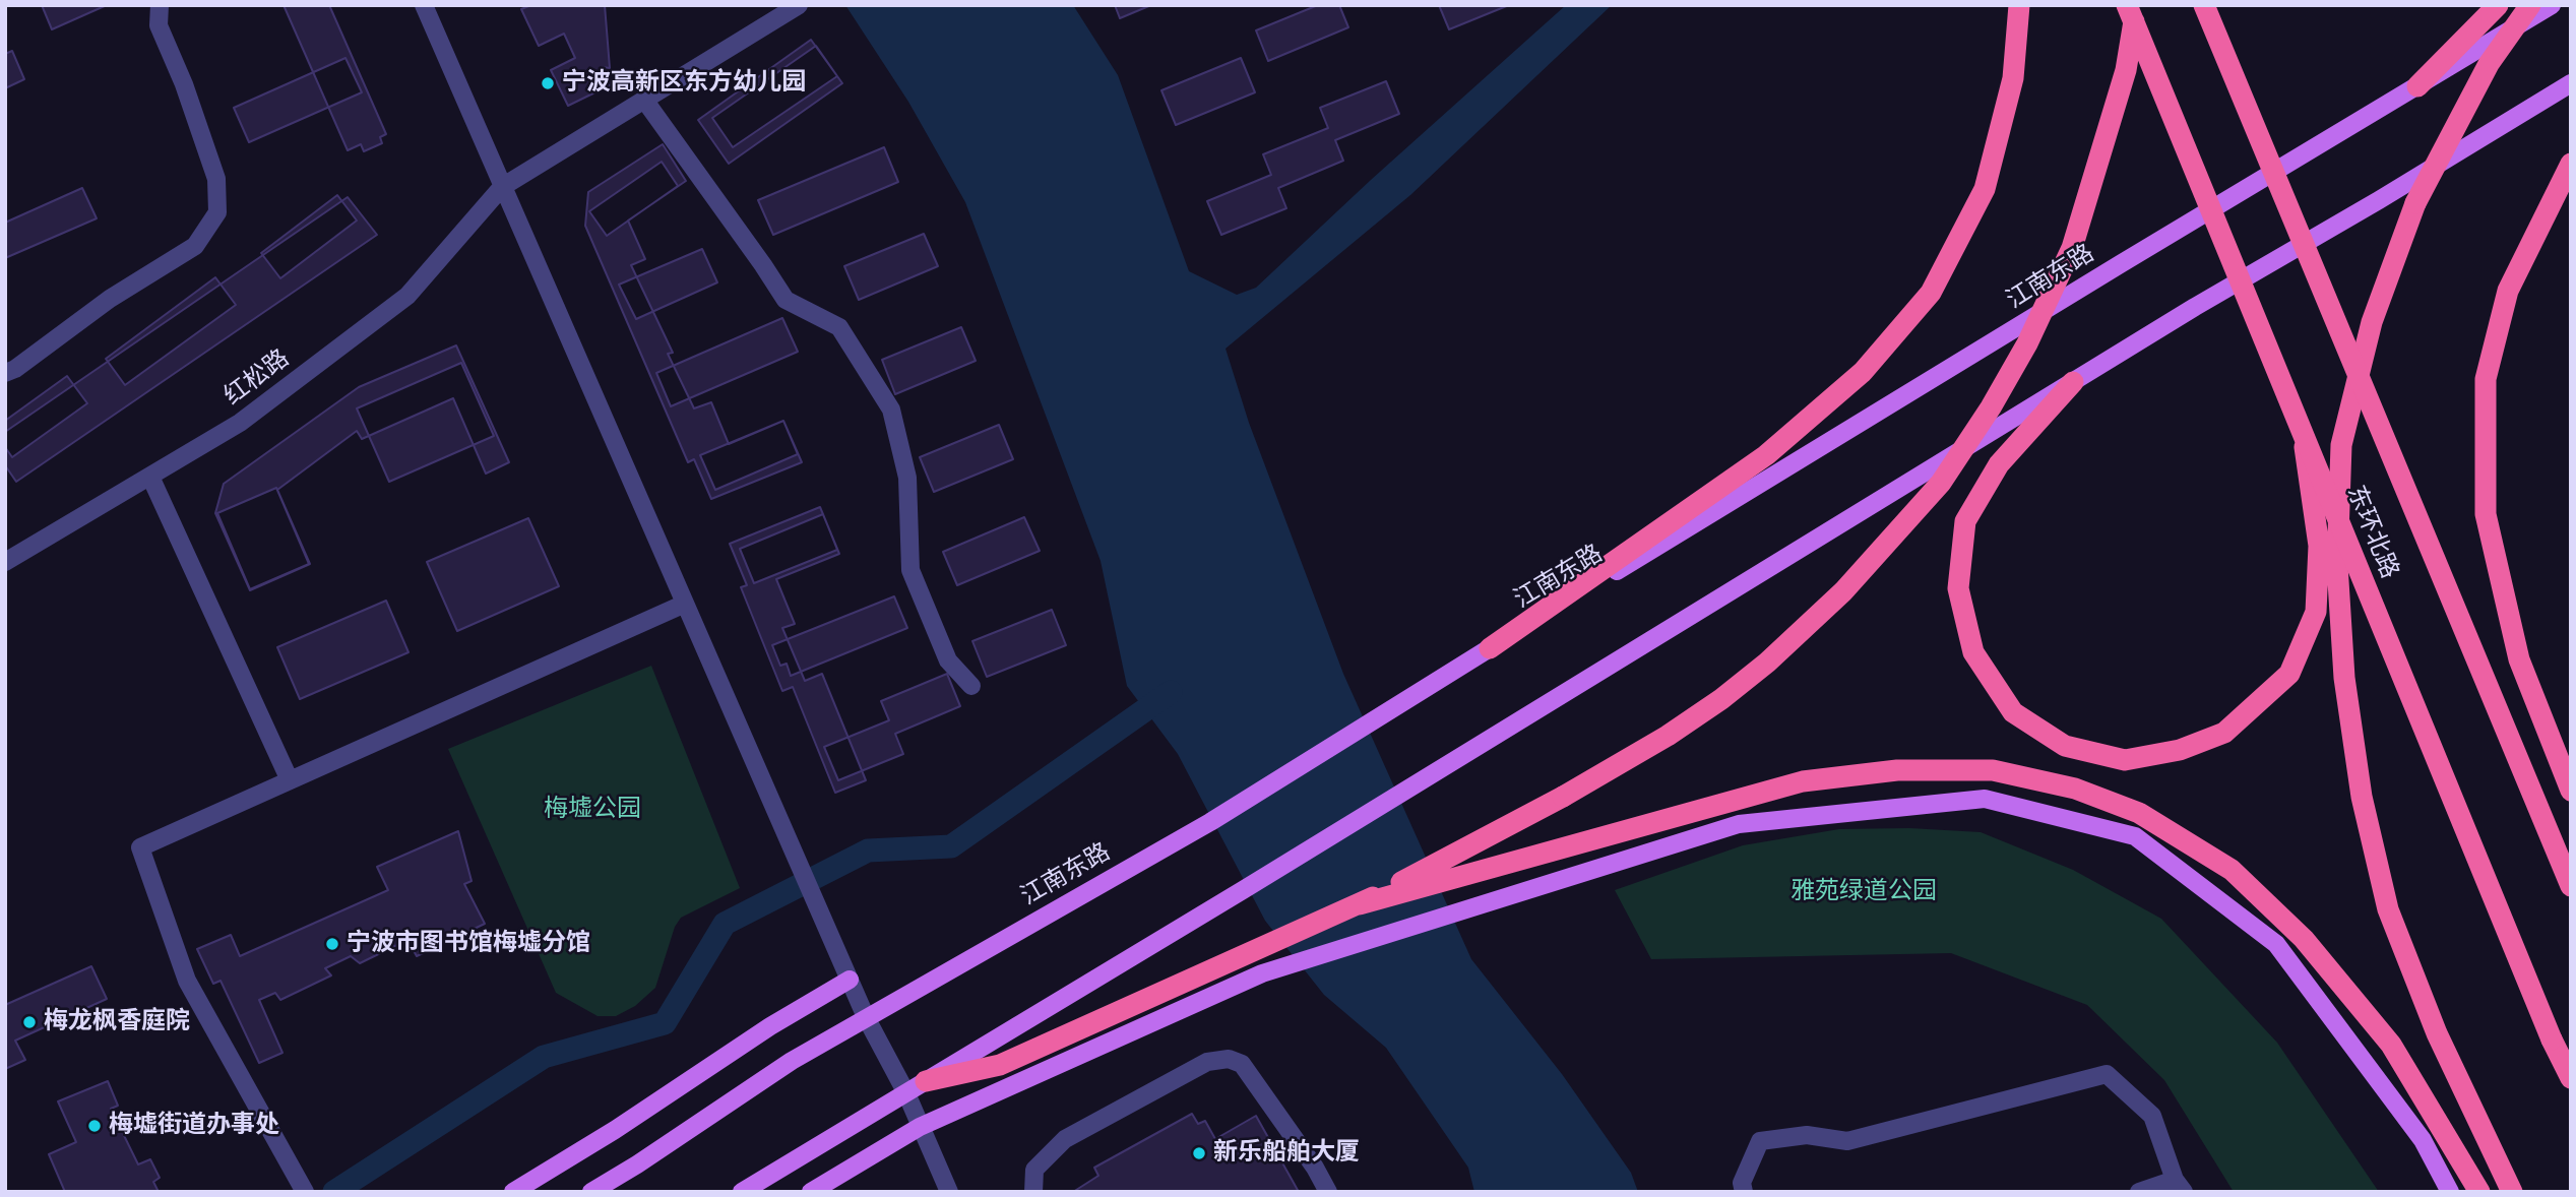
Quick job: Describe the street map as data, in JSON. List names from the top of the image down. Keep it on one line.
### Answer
{"streets":{"highway":["东环北路"],"main road":["江南东路"],"street":["红松路"]},"parks":["梅墟公园","雅苑绿道公园"],"places":["宁波高新区东方幼儿园","宁波市图书馆梅墟分馆","梅龙枫香庭院","梅墟街道办事处","新乐船舶大厦"]}
